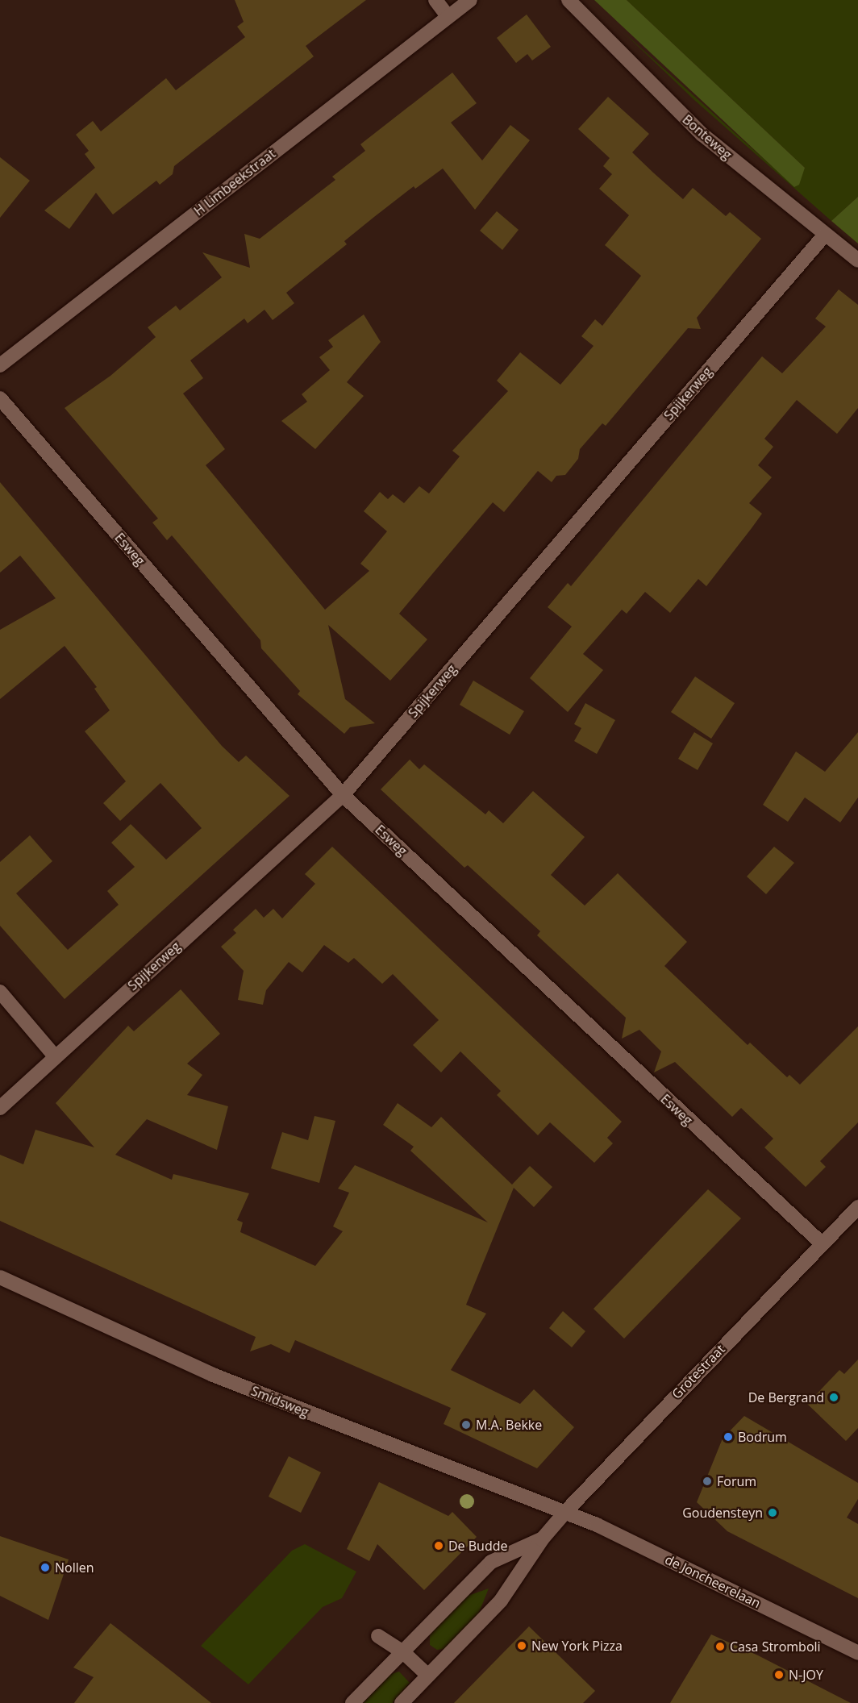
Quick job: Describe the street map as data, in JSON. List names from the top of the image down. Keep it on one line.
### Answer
{"streets":{"street":["Bonteweg","H Limbeekstraat","Spijkerweg","Esweg","Grotestraat","Smidsweg","de Joncheerelaan"]},"crossings":[["Bonteweg","Spijkerweg"],["Spijkerweg","Esweg"],["Esweg","Grotestraat"],["Grotestraat","Smidsweg"],["Grotestraat","de Joncheerelaan"],["Smidsweg","de Joncheerelaan"]],"places":["De Bergrand","M.A. Bekke","Bodrum","Forum","Goudensteyn","De Budde","Nollen","New York Pizza","Casa Stromboli","N-JOY"]}
